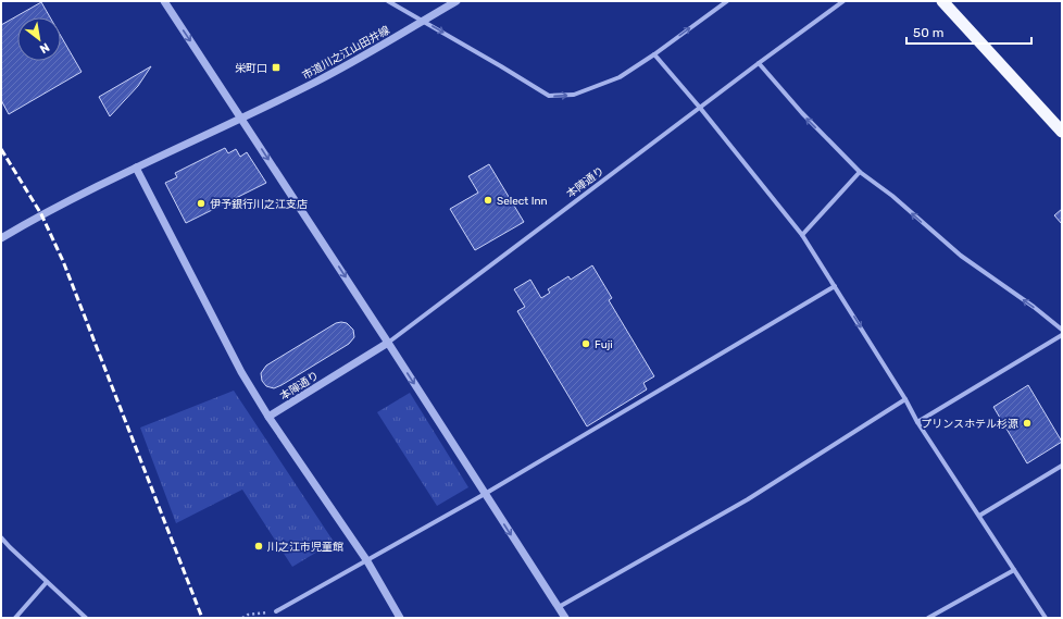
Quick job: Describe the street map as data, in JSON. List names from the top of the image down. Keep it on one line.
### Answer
{"streets":{"street":["市道川之江山田井線","本陣通り"]},"places":{"transit":["栄町口"],"other":["Select Inn","伊予銀行川之江支店","Fuji","プリンスホテル杉源","川之江市児童館"]},"scale_bar":"50 m","north":"bottom right"}
